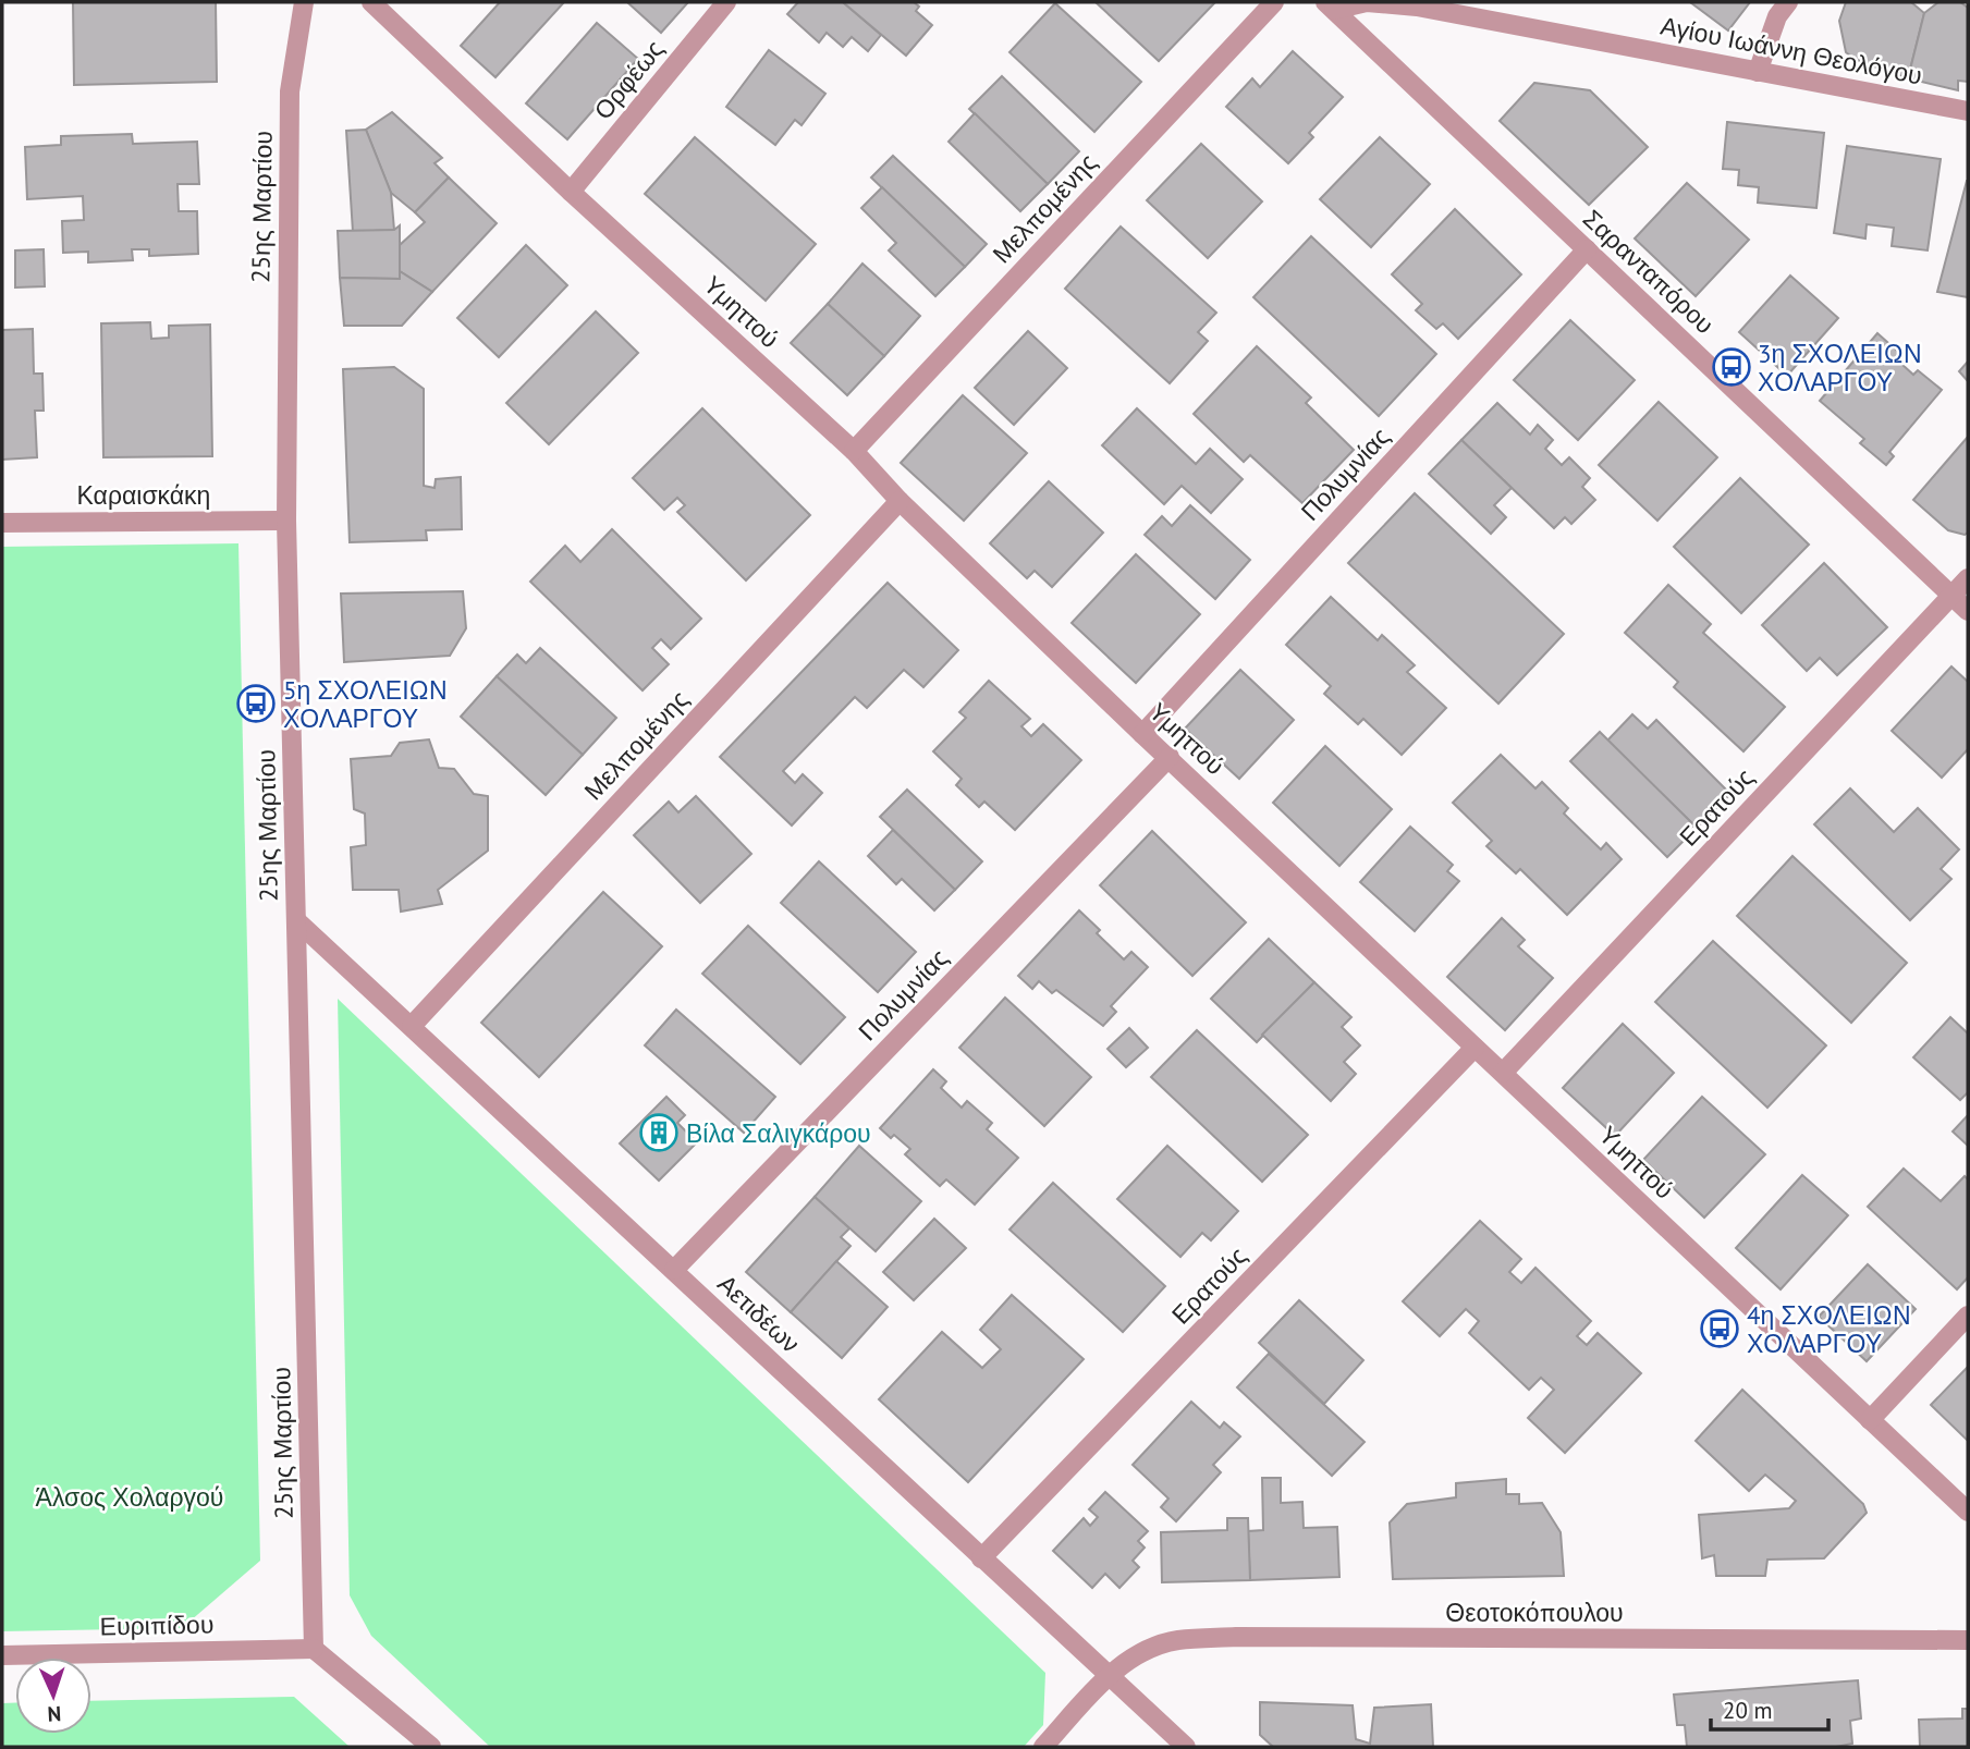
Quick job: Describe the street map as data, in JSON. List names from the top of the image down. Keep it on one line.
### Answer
{"streets":{"street":["Αγίου Ιωάννη Θεολόγου","Ορφέως","25ης Μαρτίου","Μελπομένης","Σαρανταπόρου","Υμηττού","Πολυμνίας","Καραισκάκη","Ερατούς","Αετιδέων","Θεοτοκόπουλου","Ευριπίδου"]},"crossings":[["Αγίου Ιωάννη Θεολόγου","Σαρανταπόρου"],["Ορφέως","Υμηττού"],["25ης Μαρτίου","Καραισκάκη"],["25ης Μαρτίου","Αετιδέων"],["25ης Μαρτίου","Ευριπίδου"],["Μελπομένης","Υμηττού"],["Μελπομένης","Αετιδέων"],["Σαρανταπόρου","Πολυμνίας"],["Σαρανταπόρου","Ερατούς"],["Υμηττού","Πολυμνίας"],["Υμηττού","Ερατούς"],["Πολυμνίας","Αετιδέων"],["Ερατούς","Αετιδέων"],["Αετιδέων","Θεοτοκόπουλου"]],"parks":["Άλσος Χολαργού"],"places":{"bus stop":["3η ΣΧΟΛΕΙΩΝ ΧΟΛΑΡΓΟΥ","5η ΣΧΟΛΕΙΩΝ ΧΟΛΑΡΓΟΥ","4η ΣΧΟΛΕΙΩΝ ΧΟΛΑΡΓΟΥ"],"building":["Βίλα Σαλιγκάρου"]},"scale_bar":"20 m","north":"bottom"}
